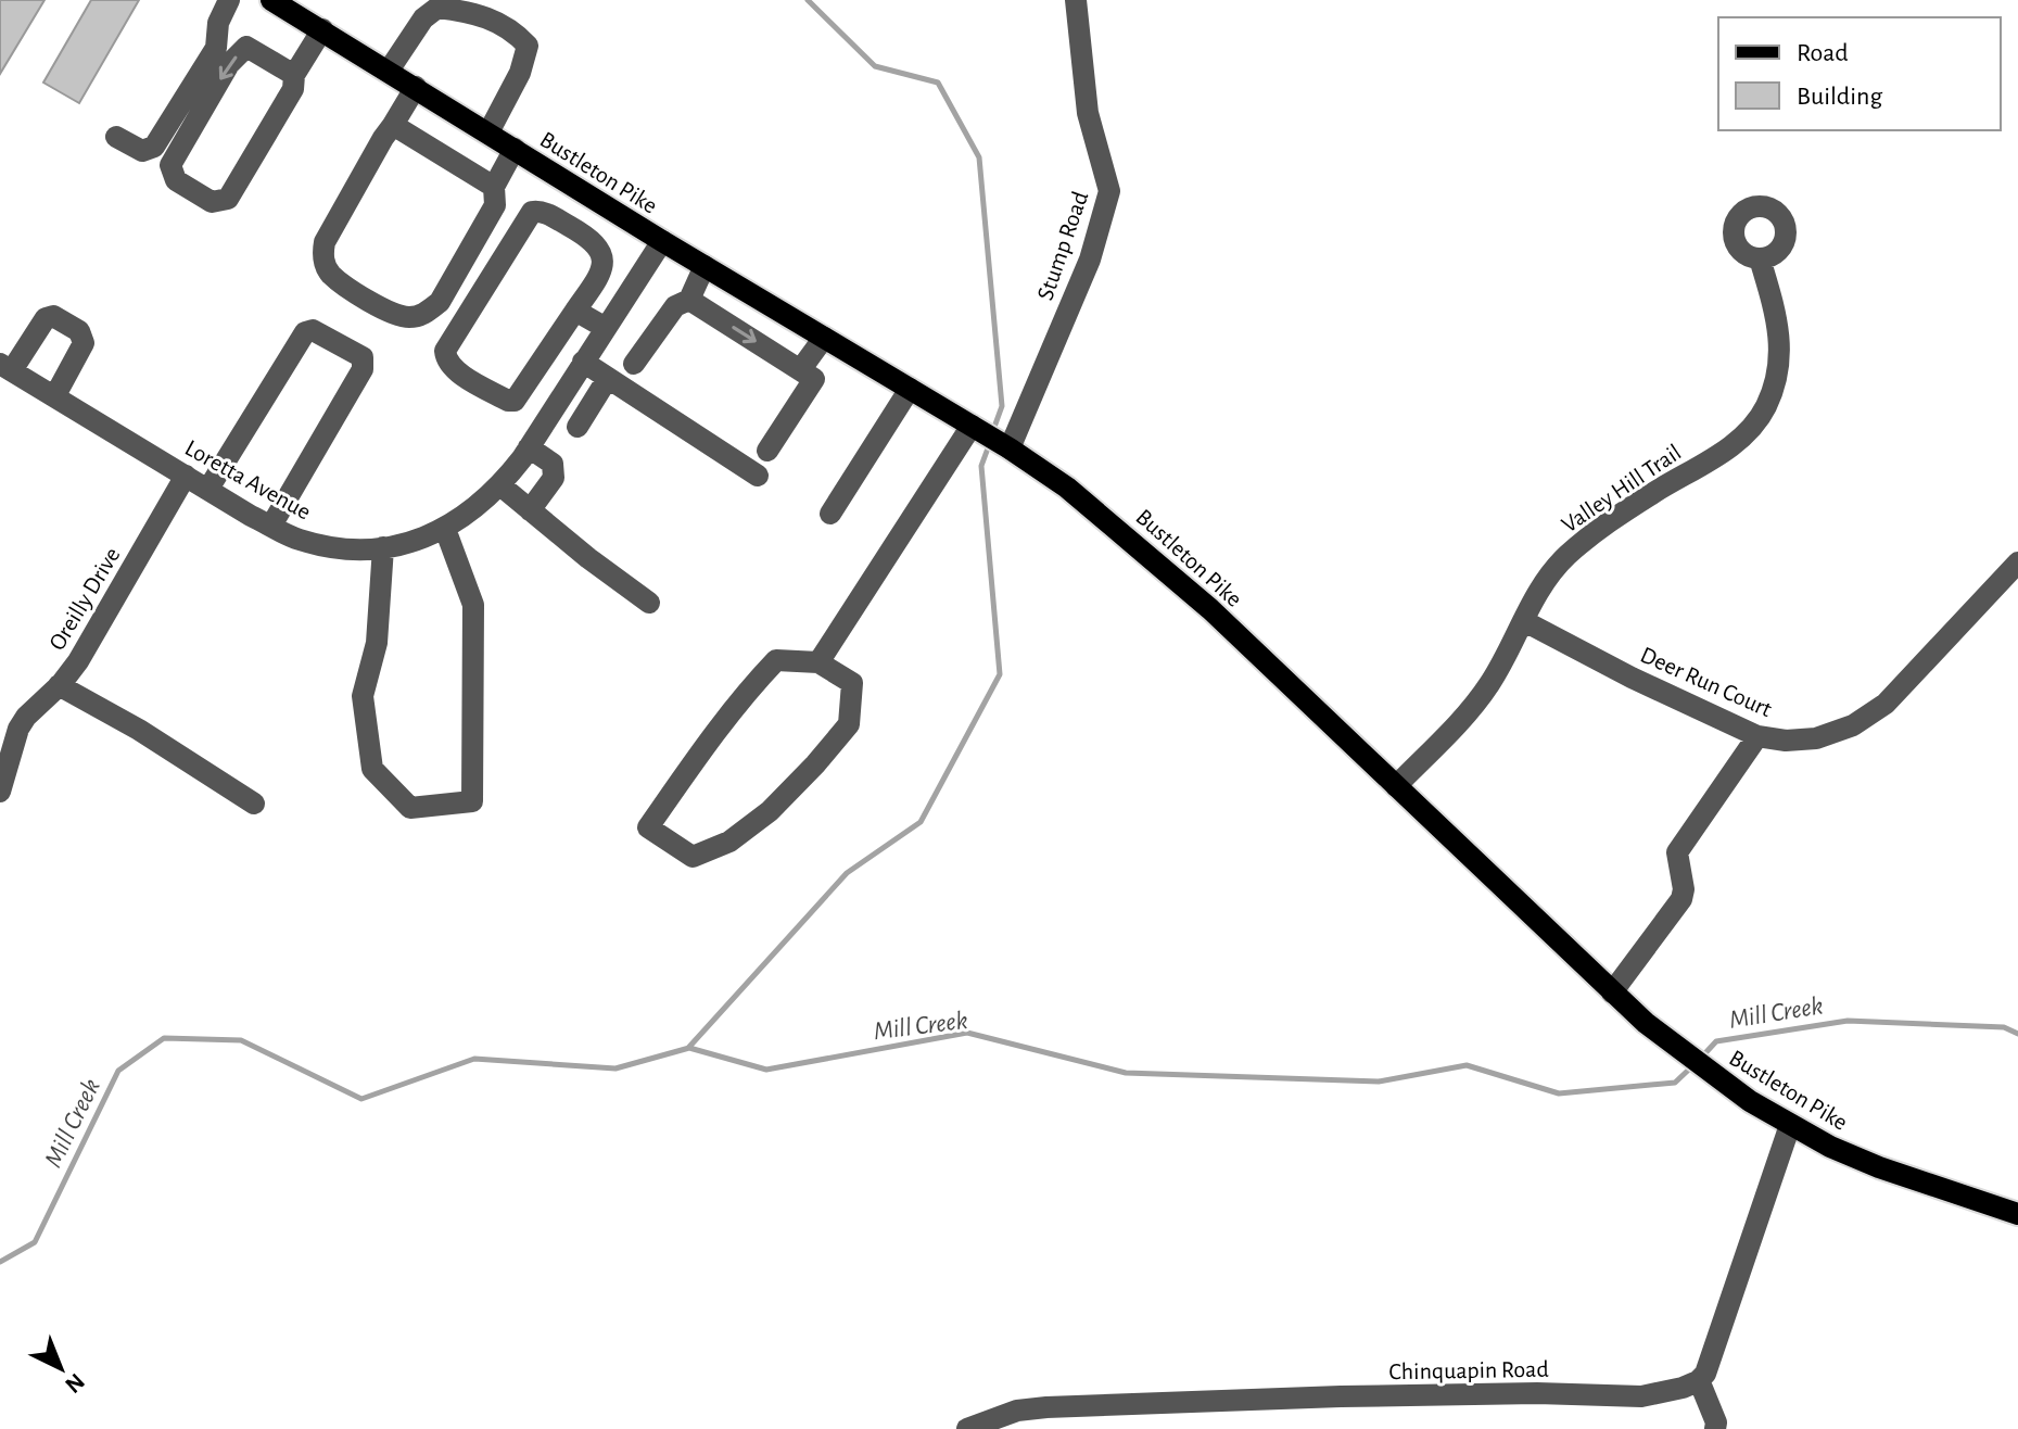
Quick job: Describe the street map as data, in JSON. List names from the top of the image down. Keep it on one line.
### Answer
{"streets":{"main road":["Bustleton Pike"],"street":["Stump Road","Loretta Avenue","Valley Hill Trail","Oreilly Drive","Deer Run Court","Chinquapin Road"]},"crossings":[["Bustleton Pike","Stump Road"],["Bustleton Pike","Loretta Avenue"],["Bustleton Pike","Valley Hill Trail"],["Loretta Avenue","Oreilly Drive"],["Valley Hill Trail","Deer Run Court"]],"water":["Mill Creek"],"legend":["Road","Building"],"north":"bottom right"}
